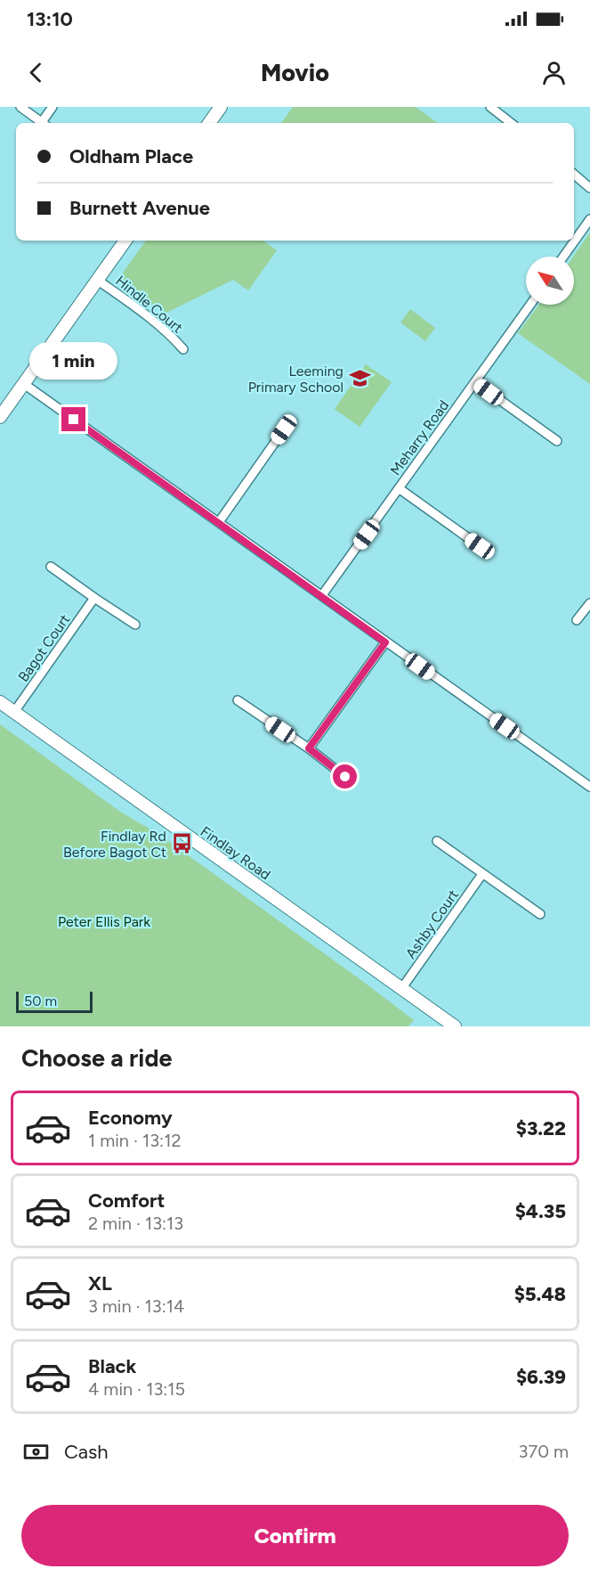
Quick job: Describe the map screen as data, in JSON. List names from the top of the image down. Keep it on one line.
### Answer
{"streets":{"main road":["Findlay Road"],"street":["Hindle Court","Meharry Road","Bagot Court","Ashby Court"]},"crossings":[["Bagot Court","Findlay Road"],["Findlay Road","Ashby Court"]],"parks":["Peter Ellis Park"],"places":{"school or university":["Leeming Primary School"],"bus stop":["Findlay Rd Before Bagot Ct"]},"scale_bar":"50 m","north":"top left","page":{"status":"13:10","header":"Movio","banner":["Oldham Place","Burnett Avenue"],"bubble":"1 min","scale":"50 m","heading":"Choose a ride","list":[{"name":"Economy","note":"1 min · 13:12","value":"$3.22"},{"name":"Comfort","note":"2 min · 13:13","value":"$4.35"},{"name":"XL","note":"3 min · 13:14","value":"$5.48"},{"name":"Black","note":"4 min · 13:15","value":"$6.39"}],"pay":["Cash","370 m"],"buttons":"Confirm"}}
